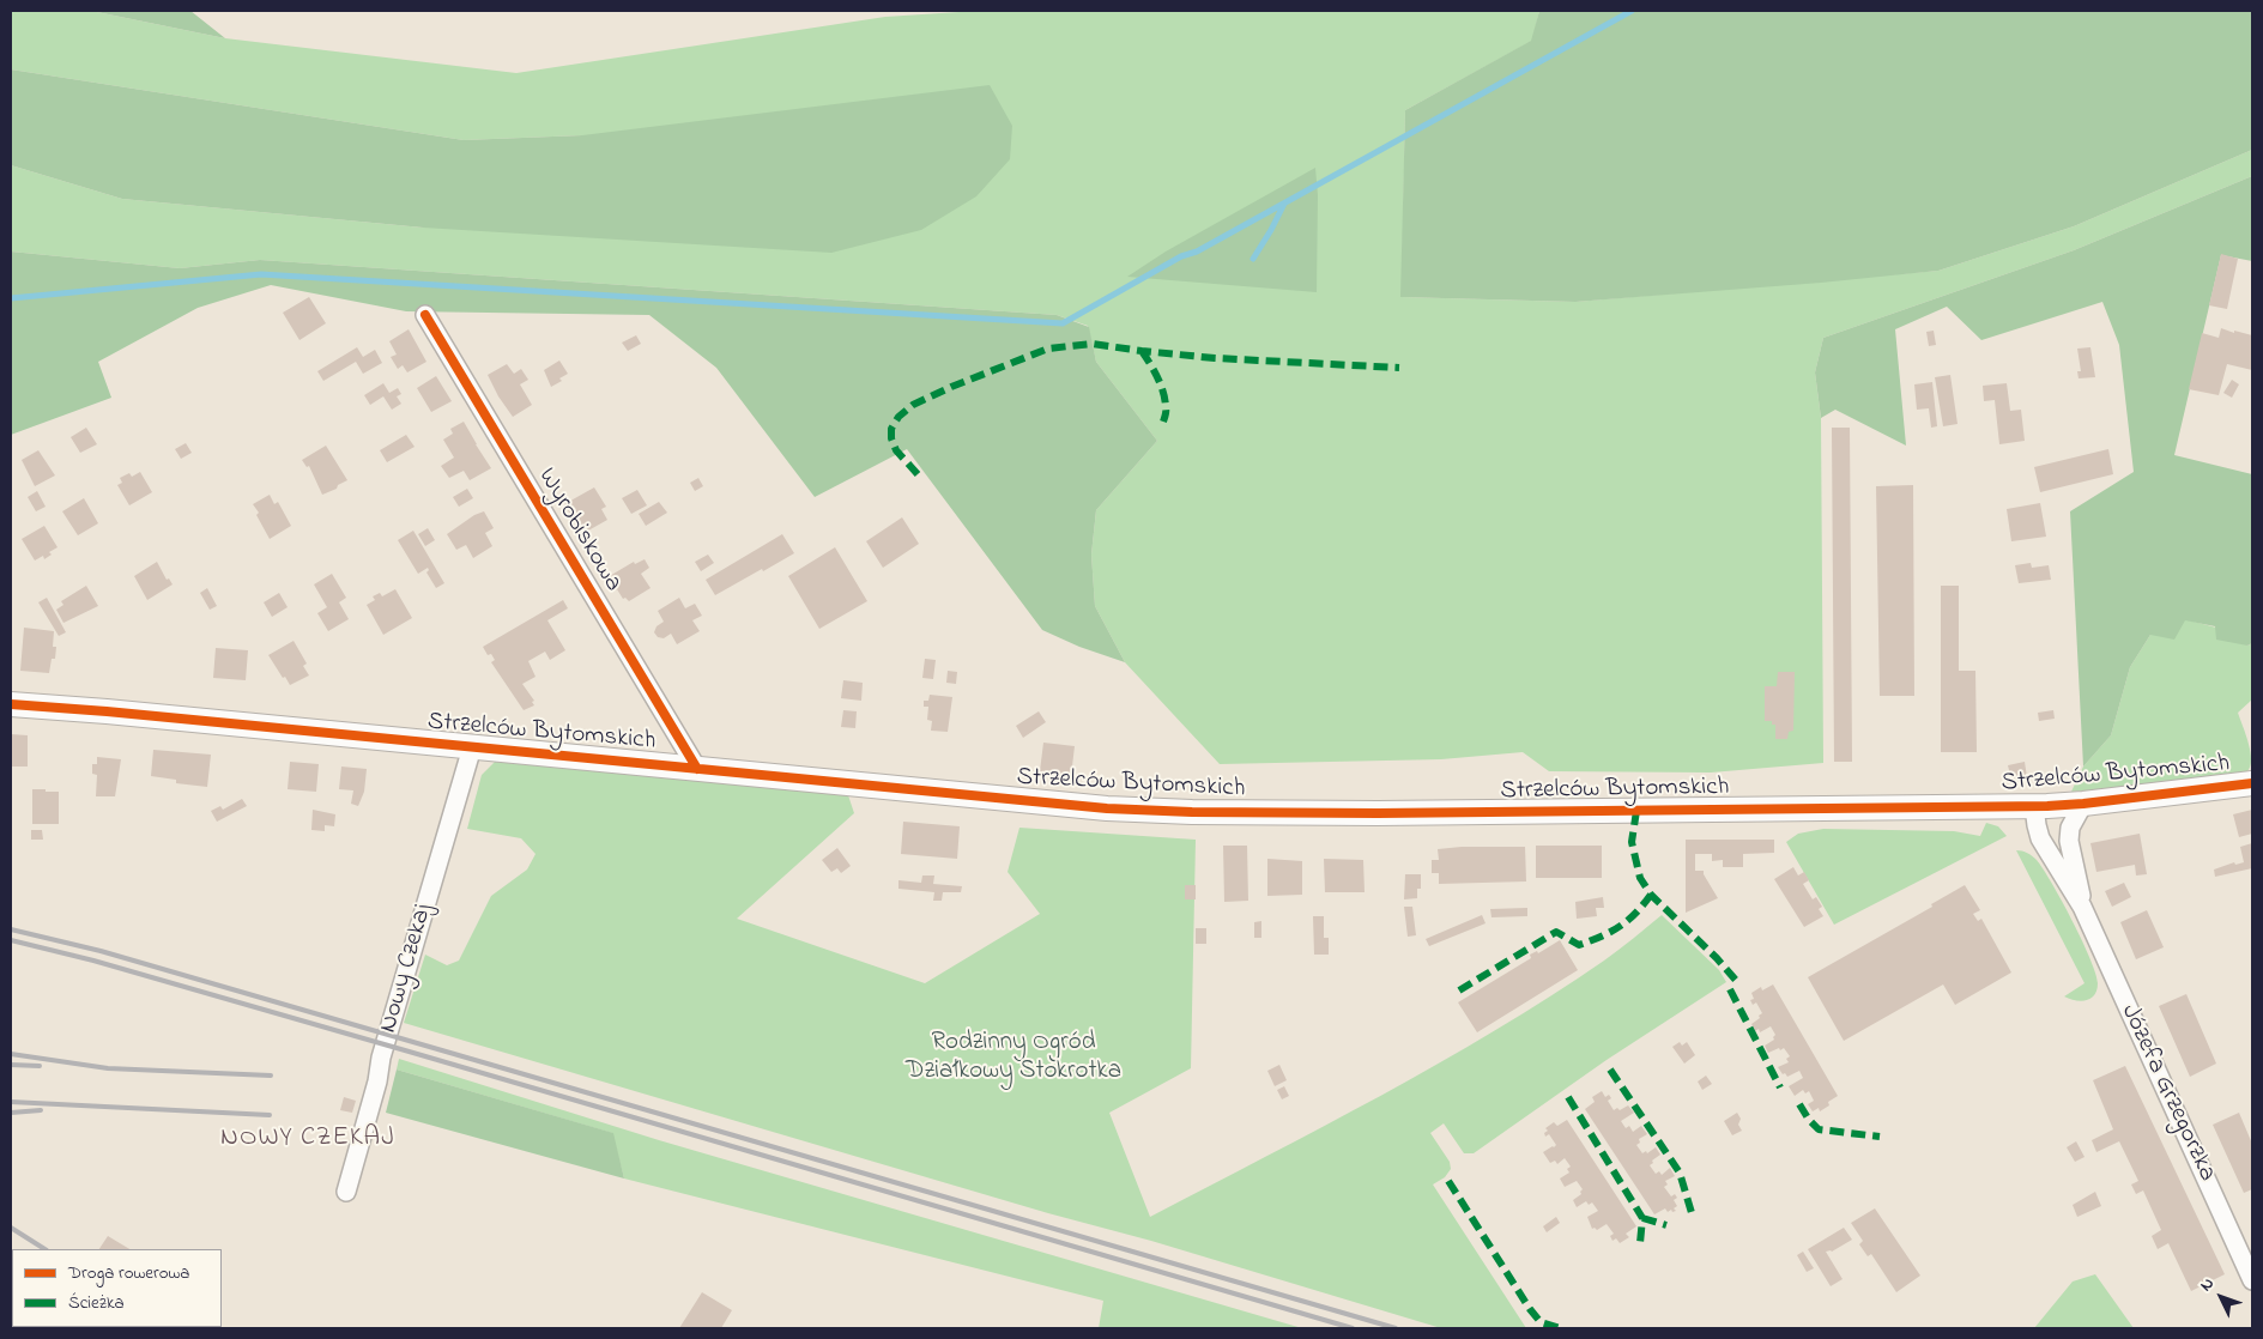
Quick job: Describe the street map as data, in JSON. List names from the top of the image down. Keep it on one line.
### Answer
{"streets":{"street":["Wyrobiskowa","Strzelców Bytomskich","Nowy Czekaj","Józefa Grzegorzka"]},"crossings":[["Wyrobiskowa","Strzelców Bytomskich"],["Strzelców Bytomskich","Nowy Czekaj"],["Strzelców Bytomskich","Józefa Grzegorzka"]],"districts":["NOWY CZEKAJ"],"parks":["Rodzinny Ogród Działkowy Stokrotka"],"legend":["Droga rowerowa","Ścieżka"],"north":"top left"}
